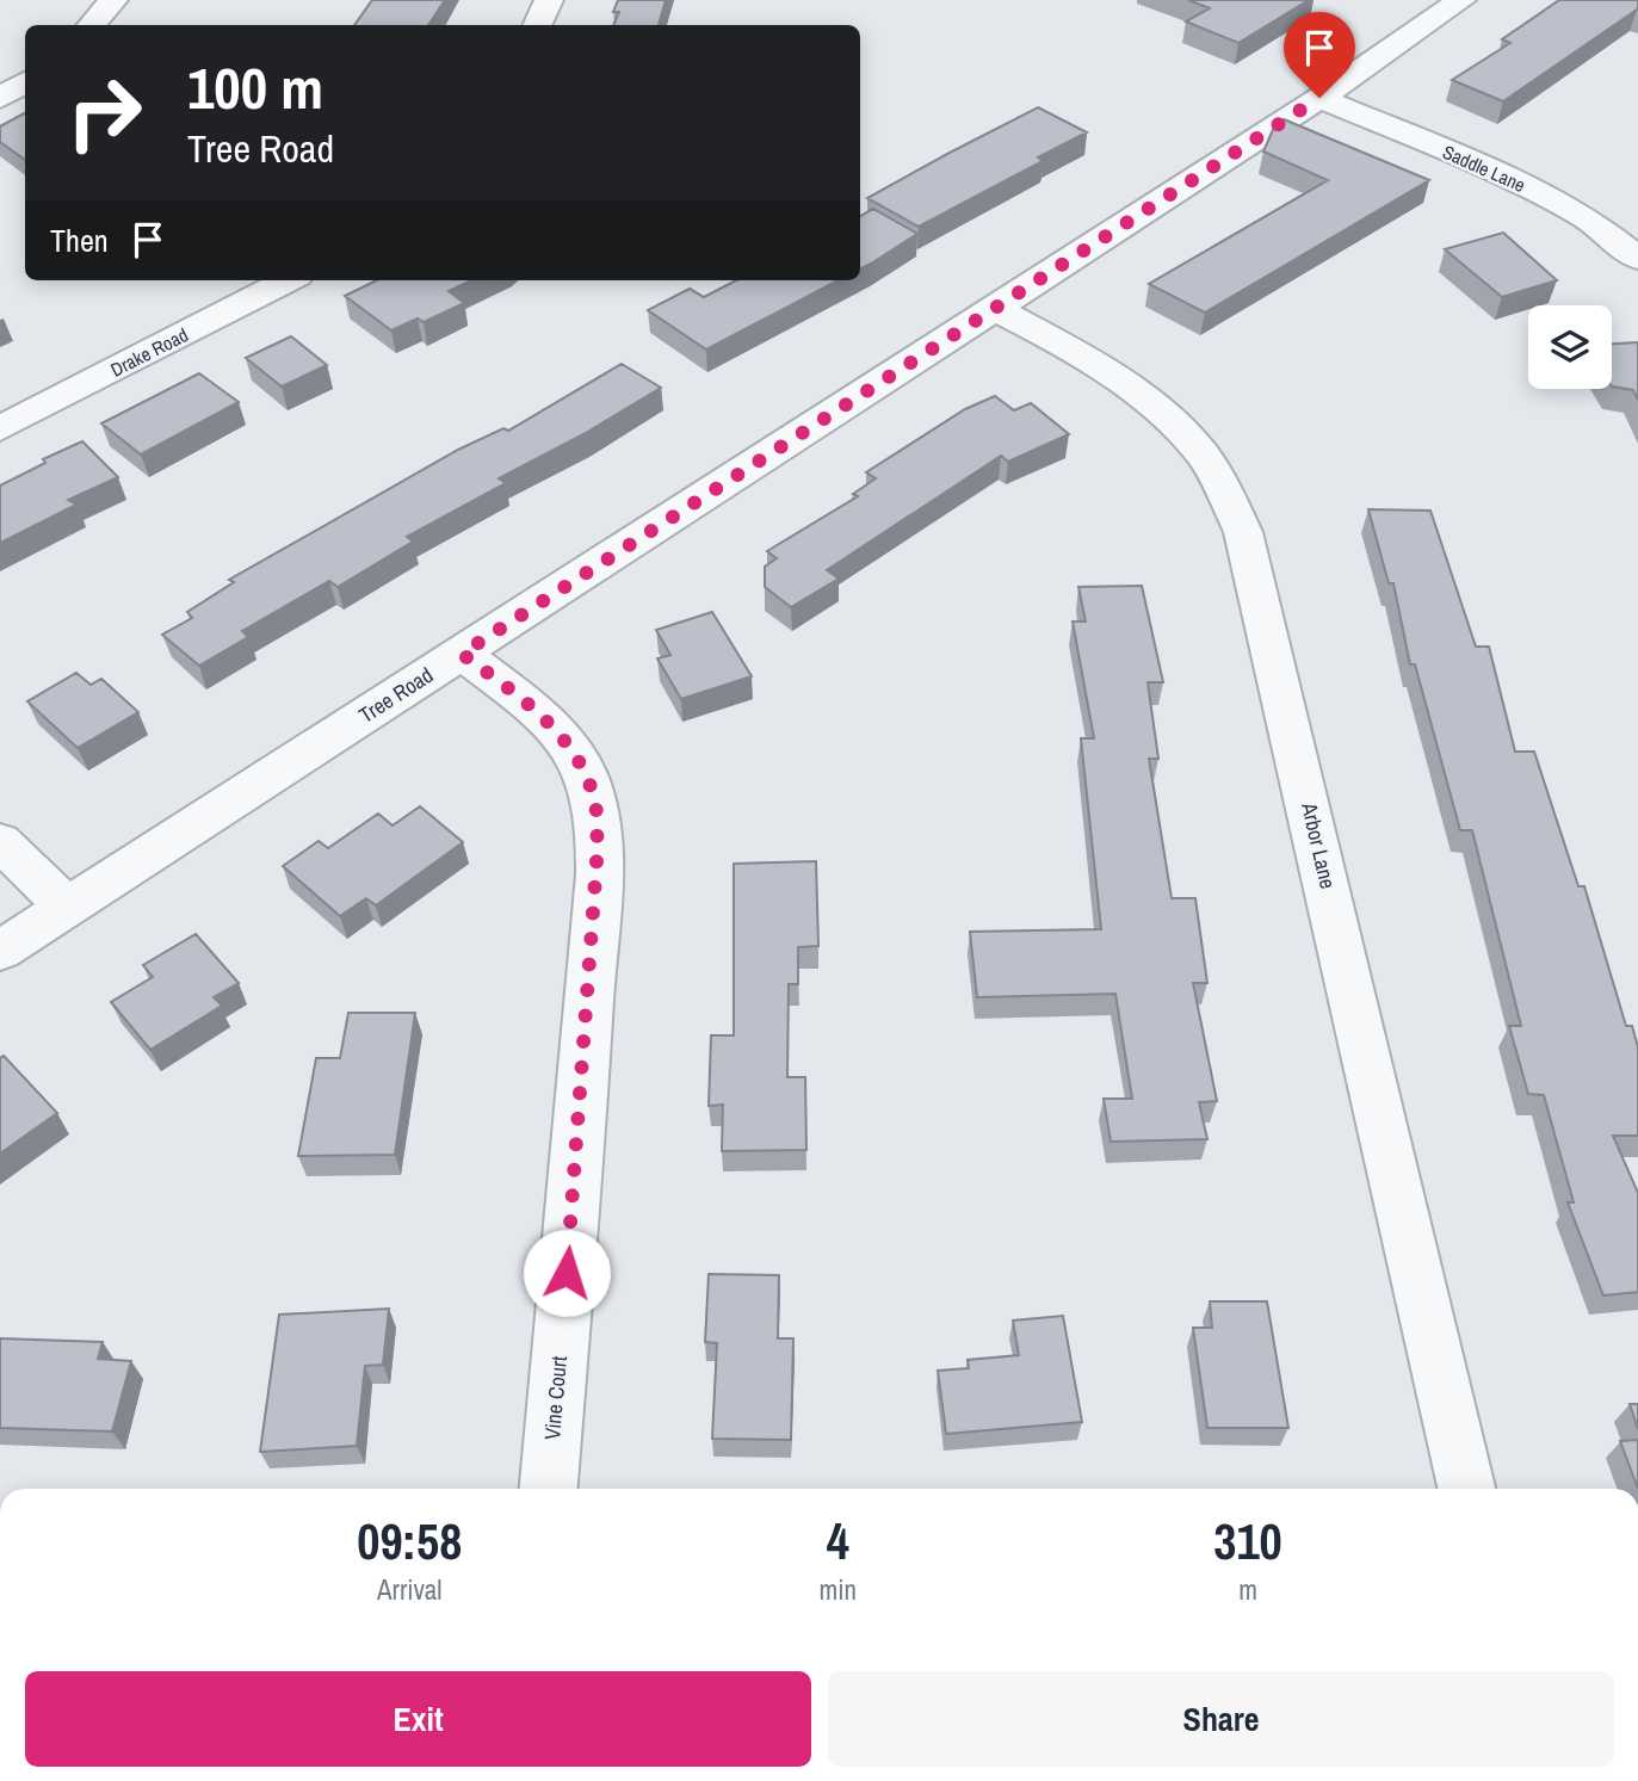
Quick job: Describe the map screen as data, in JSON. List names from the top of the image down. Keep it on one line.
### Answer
{"streets":{"street":["Saddle Lane","Drake Road","Tree Road","Arbor Lane","Vine Court"]},"crossings":[["Saddle Lane","Tree Road"],["Tree Road","Arbor Lane"],["Tree Road","Vine Court"]],"page":{"turn":["100 m","Tree Road"],"then":"Then","eta":["09:58","Arrival","4","min","310","m"],"buttons":["Exit","Share"]}}
